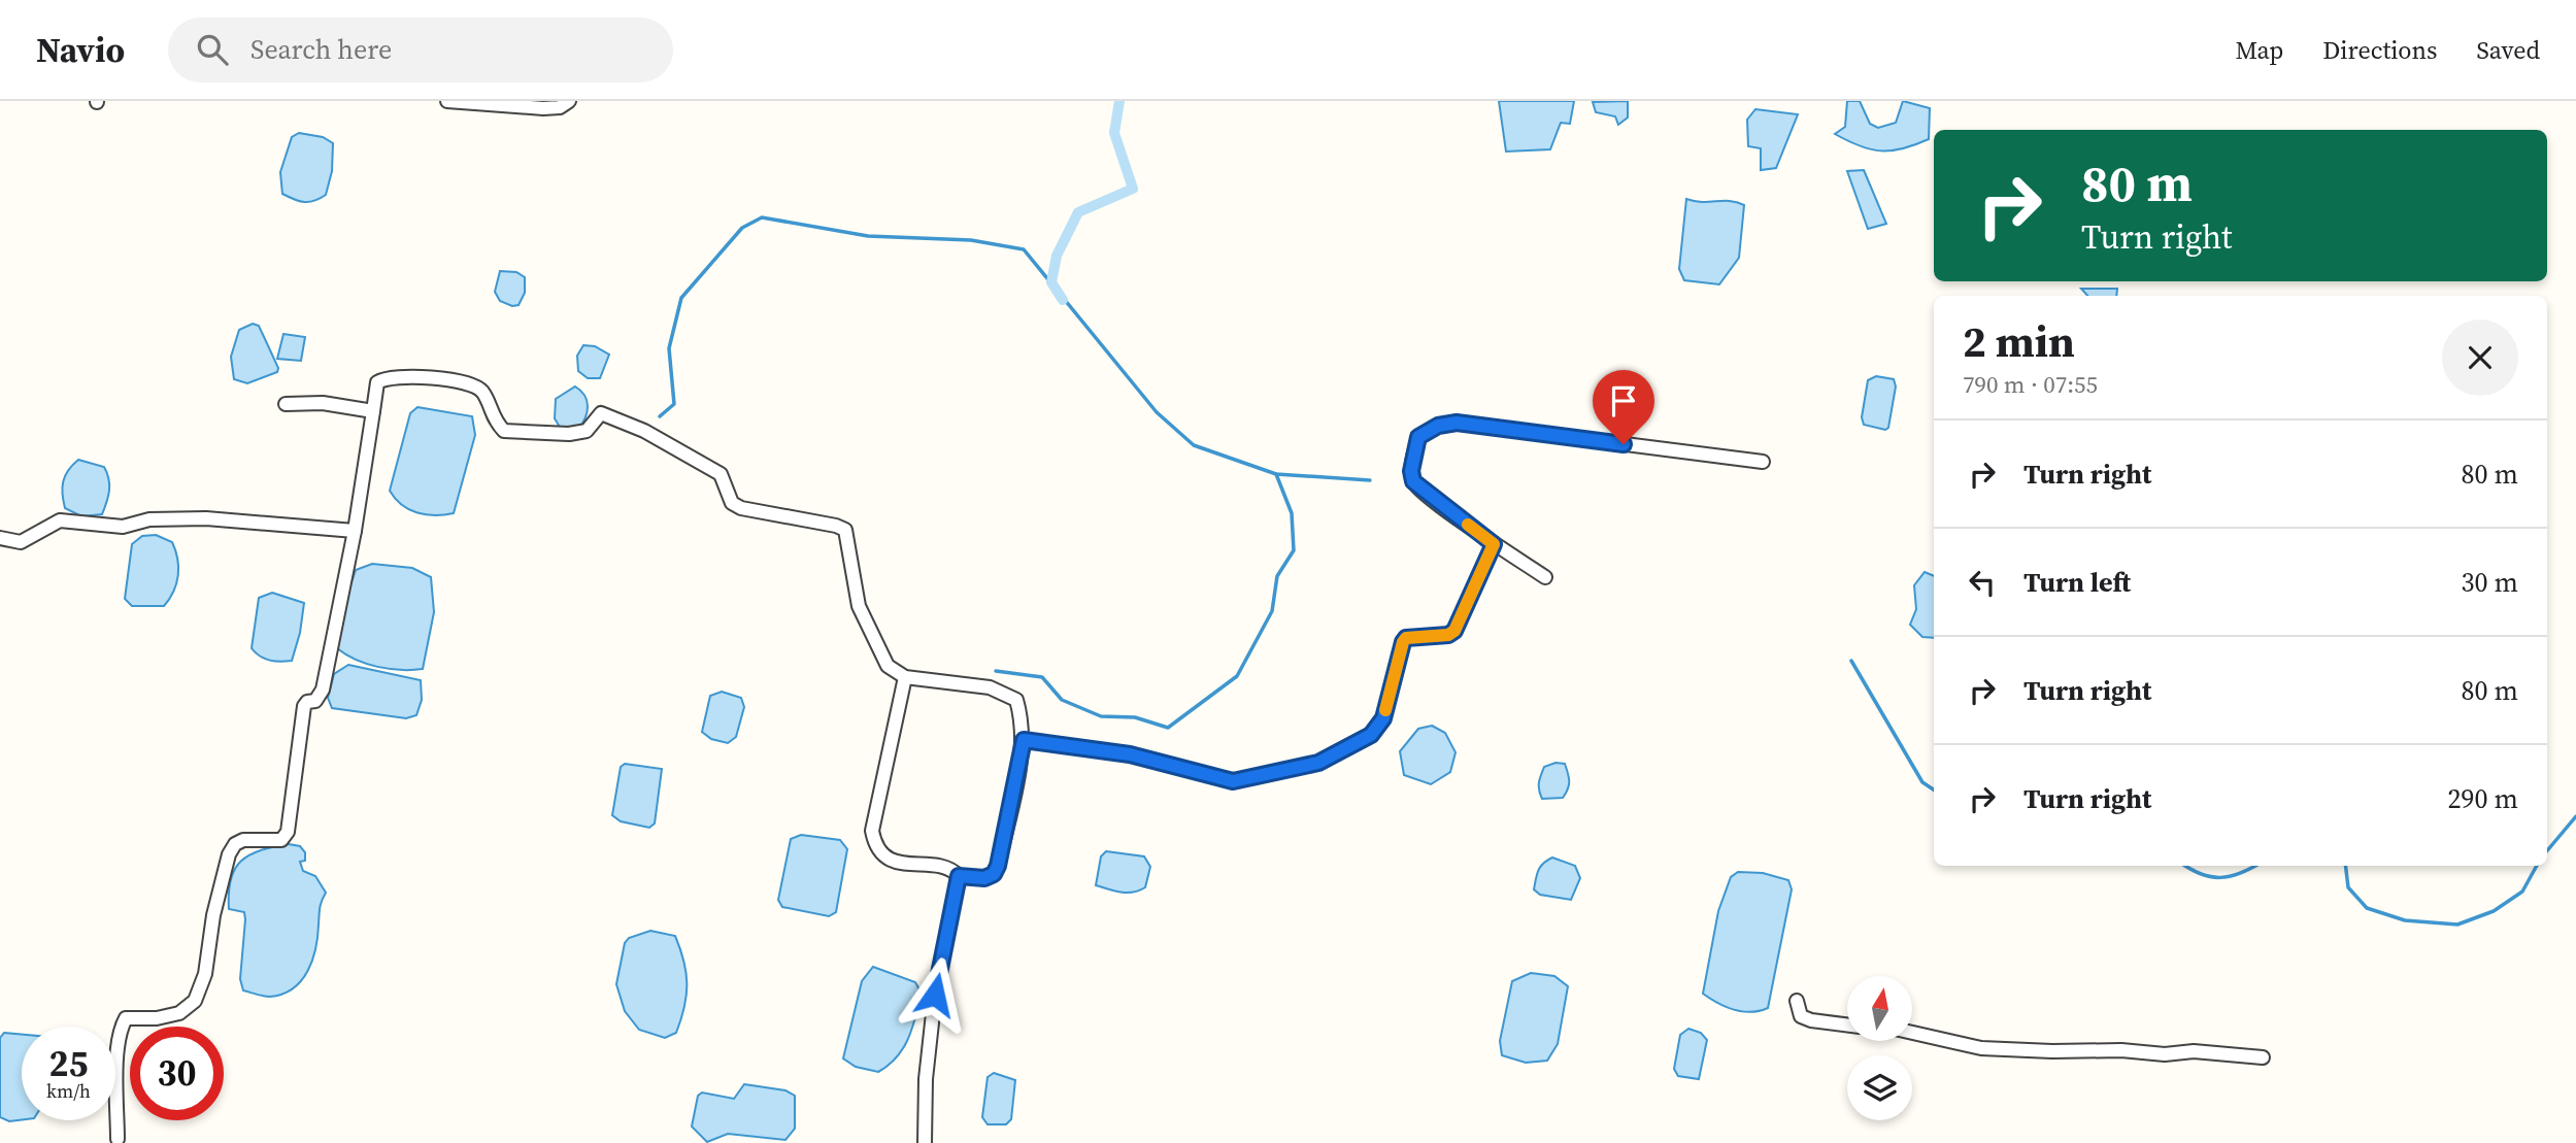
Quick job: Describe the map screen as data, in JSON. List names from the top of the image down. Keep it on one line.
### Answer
{"north":"top","page":{"header":"Navio","search":"Search here","nav":["Map","Directions","Saved"],"turn":["80 m","Turn right"],"heading":["2 min","790 m · 07:55"],"list":[{"name":"Turn right","value":"80 m"},{"name":"Turn left","value":"30 m"},{"name":"Turn right","value":"80 m"},{"name":"Turn right","value":"290 m"}],"speed":"25 km/h","limit":"30"}}
